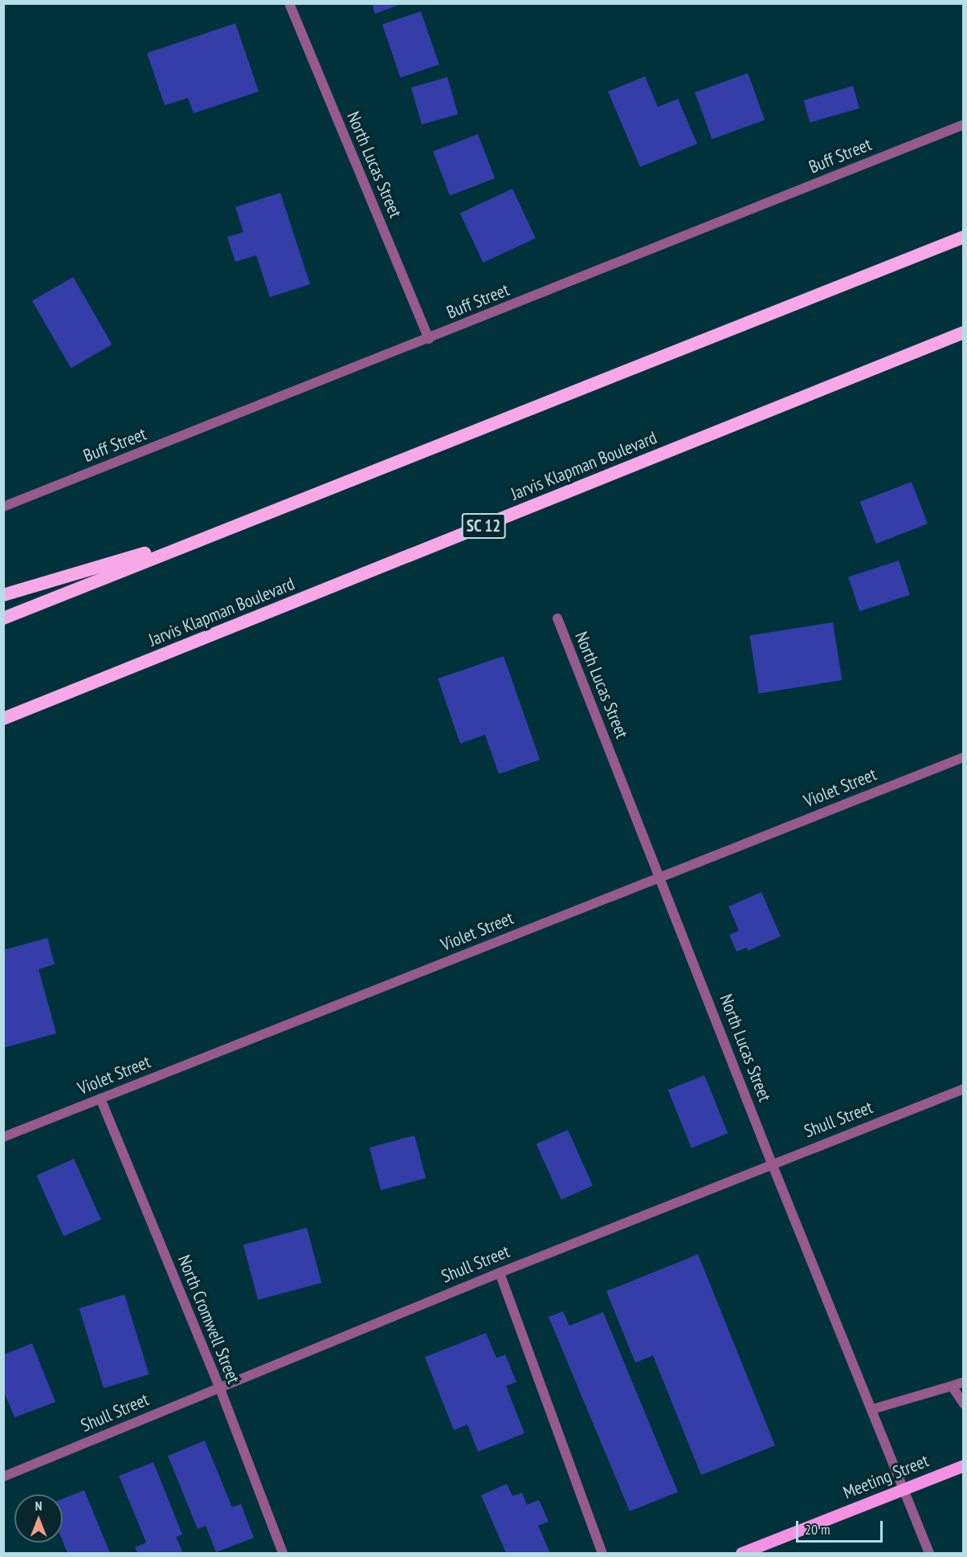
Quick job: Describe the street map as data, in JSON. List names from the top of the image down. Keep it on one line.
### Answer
{"streets":{"highway":["Jarvis Klapman Boulevard","SC 12"],"main road":["Meeting Street"],"street":["Buff Street","North Lucas Street","Violet Street","Shull Street","North Cromwell Street"]},"crossings":[["Buff Street","North Lucas Street"],["North Lucas Street","Violet Street"],["North Lucas Street","Shull Street"],["North Lucas Street","Meeting Street"],["Violet Street","North Cromwell Street"],["Shull Street","North Cromwell Street"]],"scale_bar":"20 m","north":"top"}
